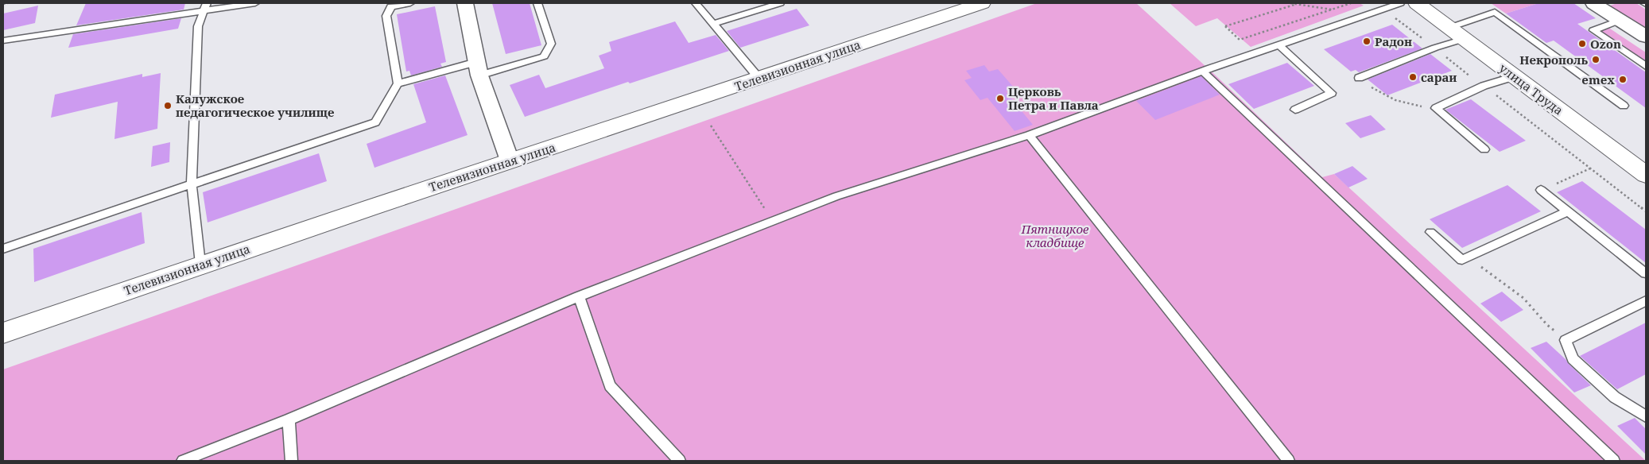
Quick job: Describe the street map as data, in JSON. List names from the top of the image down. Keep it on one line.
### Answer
{"streets":{"main road":["Телевизионная улица","улица Труда"]},"parks":["Пятницкое кладбище"],"places":["Радон","Ozon","Некрополь","сараи","emex","Церковь Петра и Павла","Калужское педагогическое училище"]}
